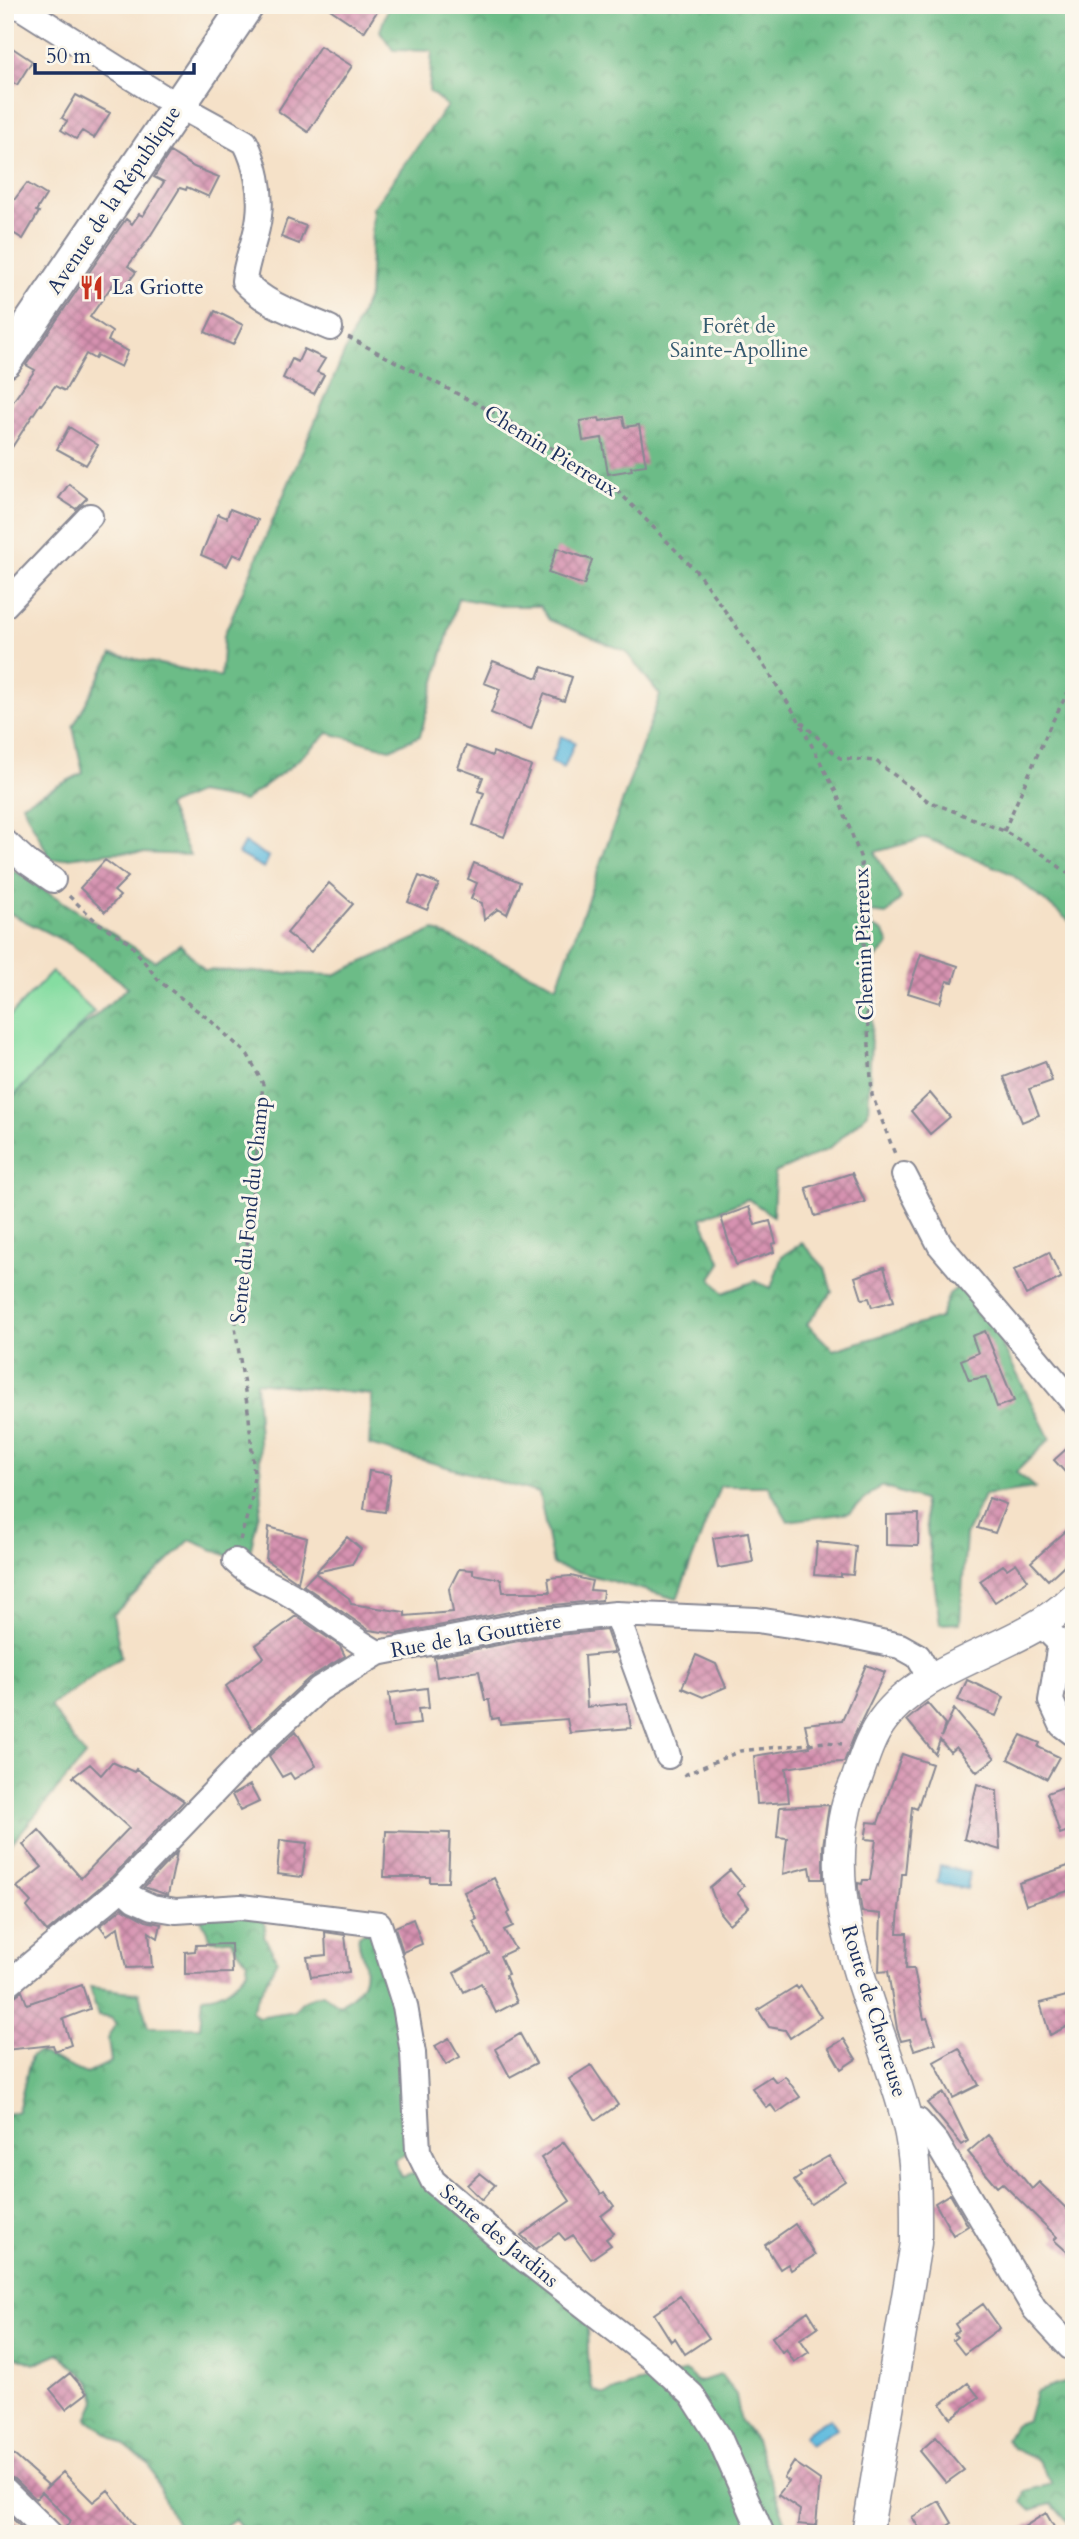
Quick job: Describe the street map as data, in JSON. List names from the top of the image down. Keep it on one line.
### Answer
{"streets":{"main road":["Avenue de la République"],"street":["Rue de la Gouttière","Route de Chevreuse","Sente des Jardins"],"path":["Chemin Pierreux","Sente du Fond du Champ"]},"crossings":[["Rue de la Gouttière","Route de Chevreuse"],["Rue de la Gouttière","Sente des Jardins"]],"parks":["Forêt de Sainte-Apolline"],"places":{"restaurant":["La Griotte"]},"scale_bar":"50 m"}
